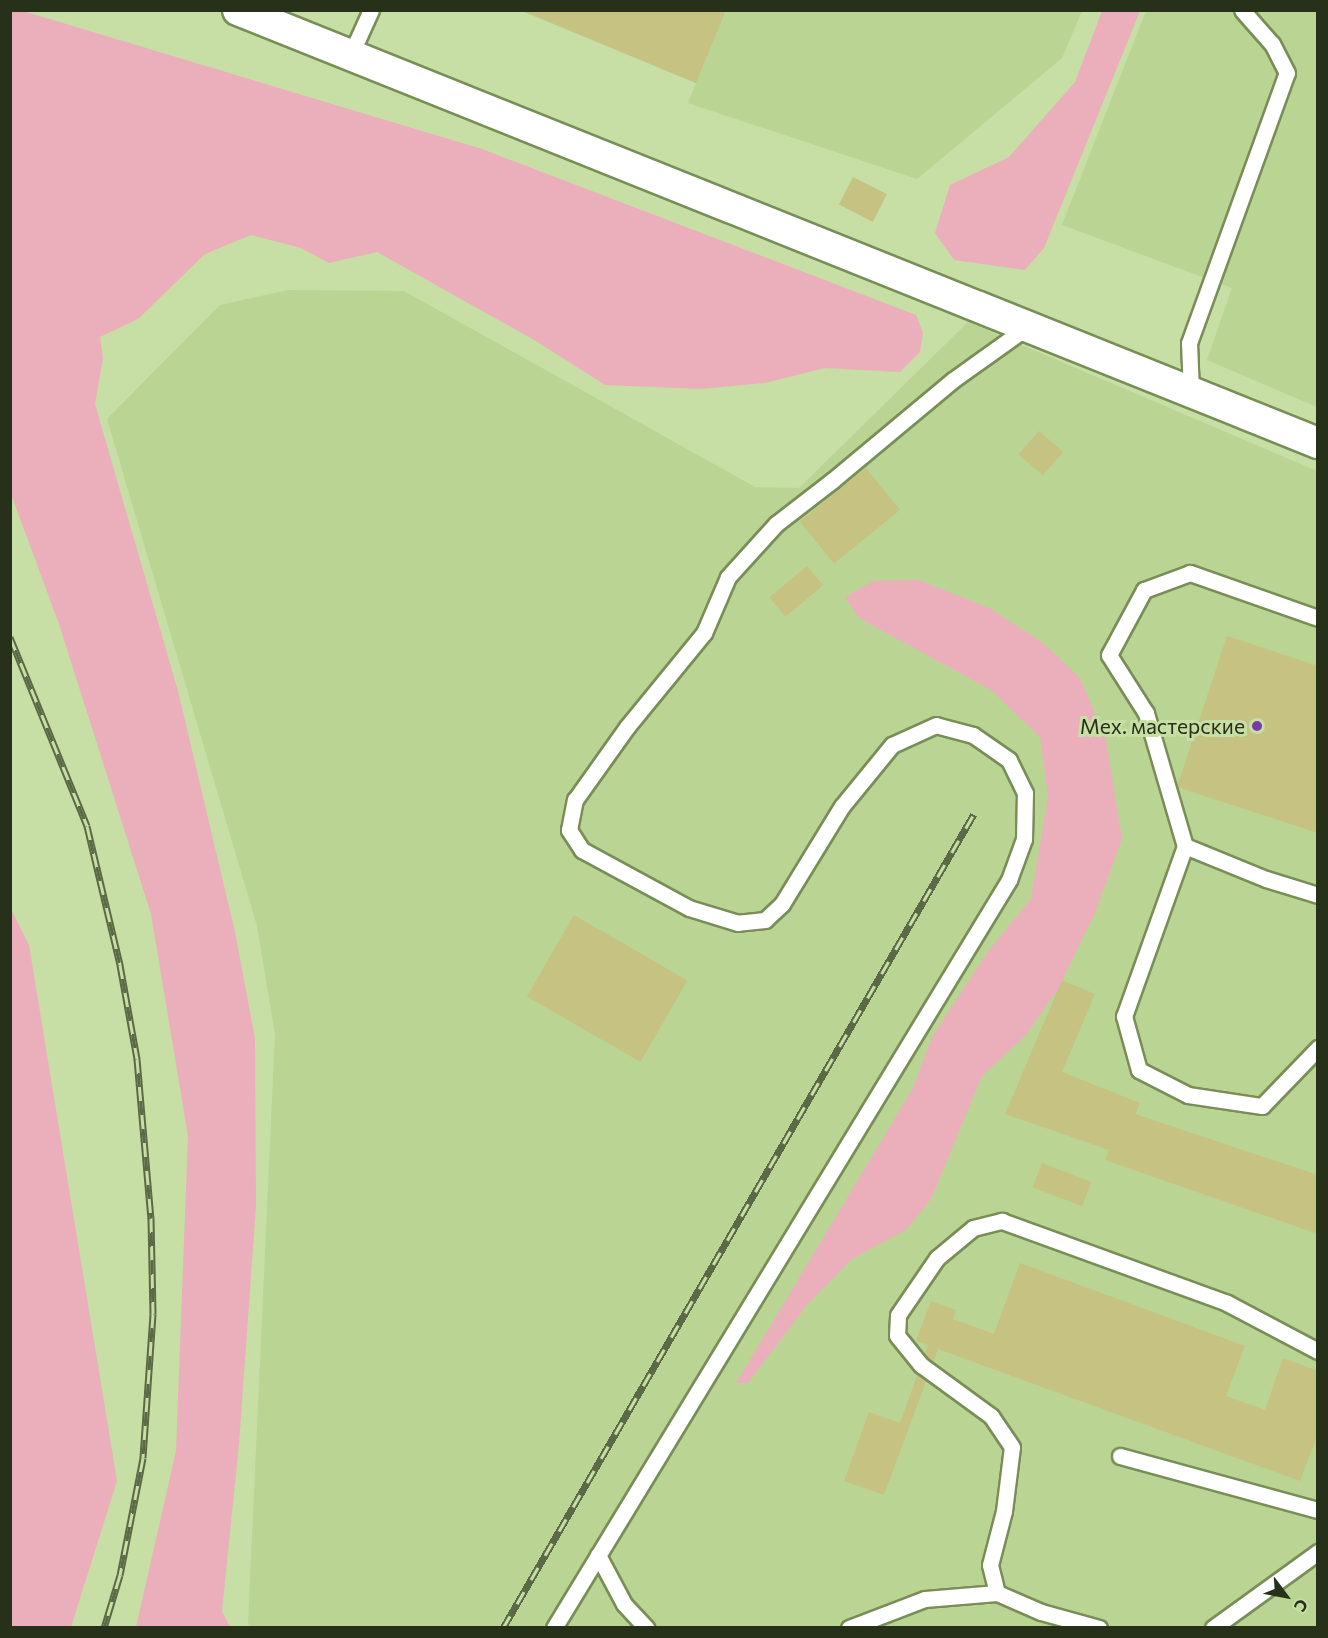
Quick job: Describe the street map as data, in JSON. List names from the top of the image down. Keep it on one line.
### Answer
{"places":["Мех. мастерские"],"north":"bottom right"}
